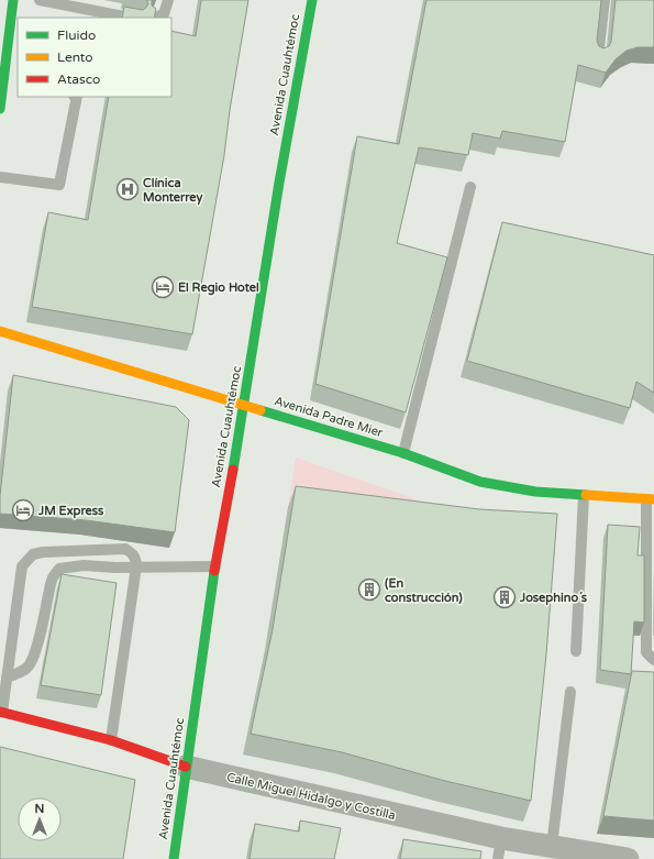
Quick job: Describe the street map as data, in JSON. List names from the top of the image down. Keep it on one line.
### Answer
{"streets":{"main road":["Avenida Cuauhtémoc","Avenida Padre Mier","Calle Miguel Hidalgo y Costilla"]},"crossings":[["Avenida Cuauhtémoc","Avenida Padre Mier"],["Avenida Cuauhtémoc","Calle Miguel Hidalgo y Costilla"]],"places":{"hospital":["Clínica Monterrey"],"hotel":["El Regio Hotel","JM Express"],"building":["(En construcción)","Josephino´s"]},"legend":["Fluido","Lento","Atasco"],"north":"top"}
